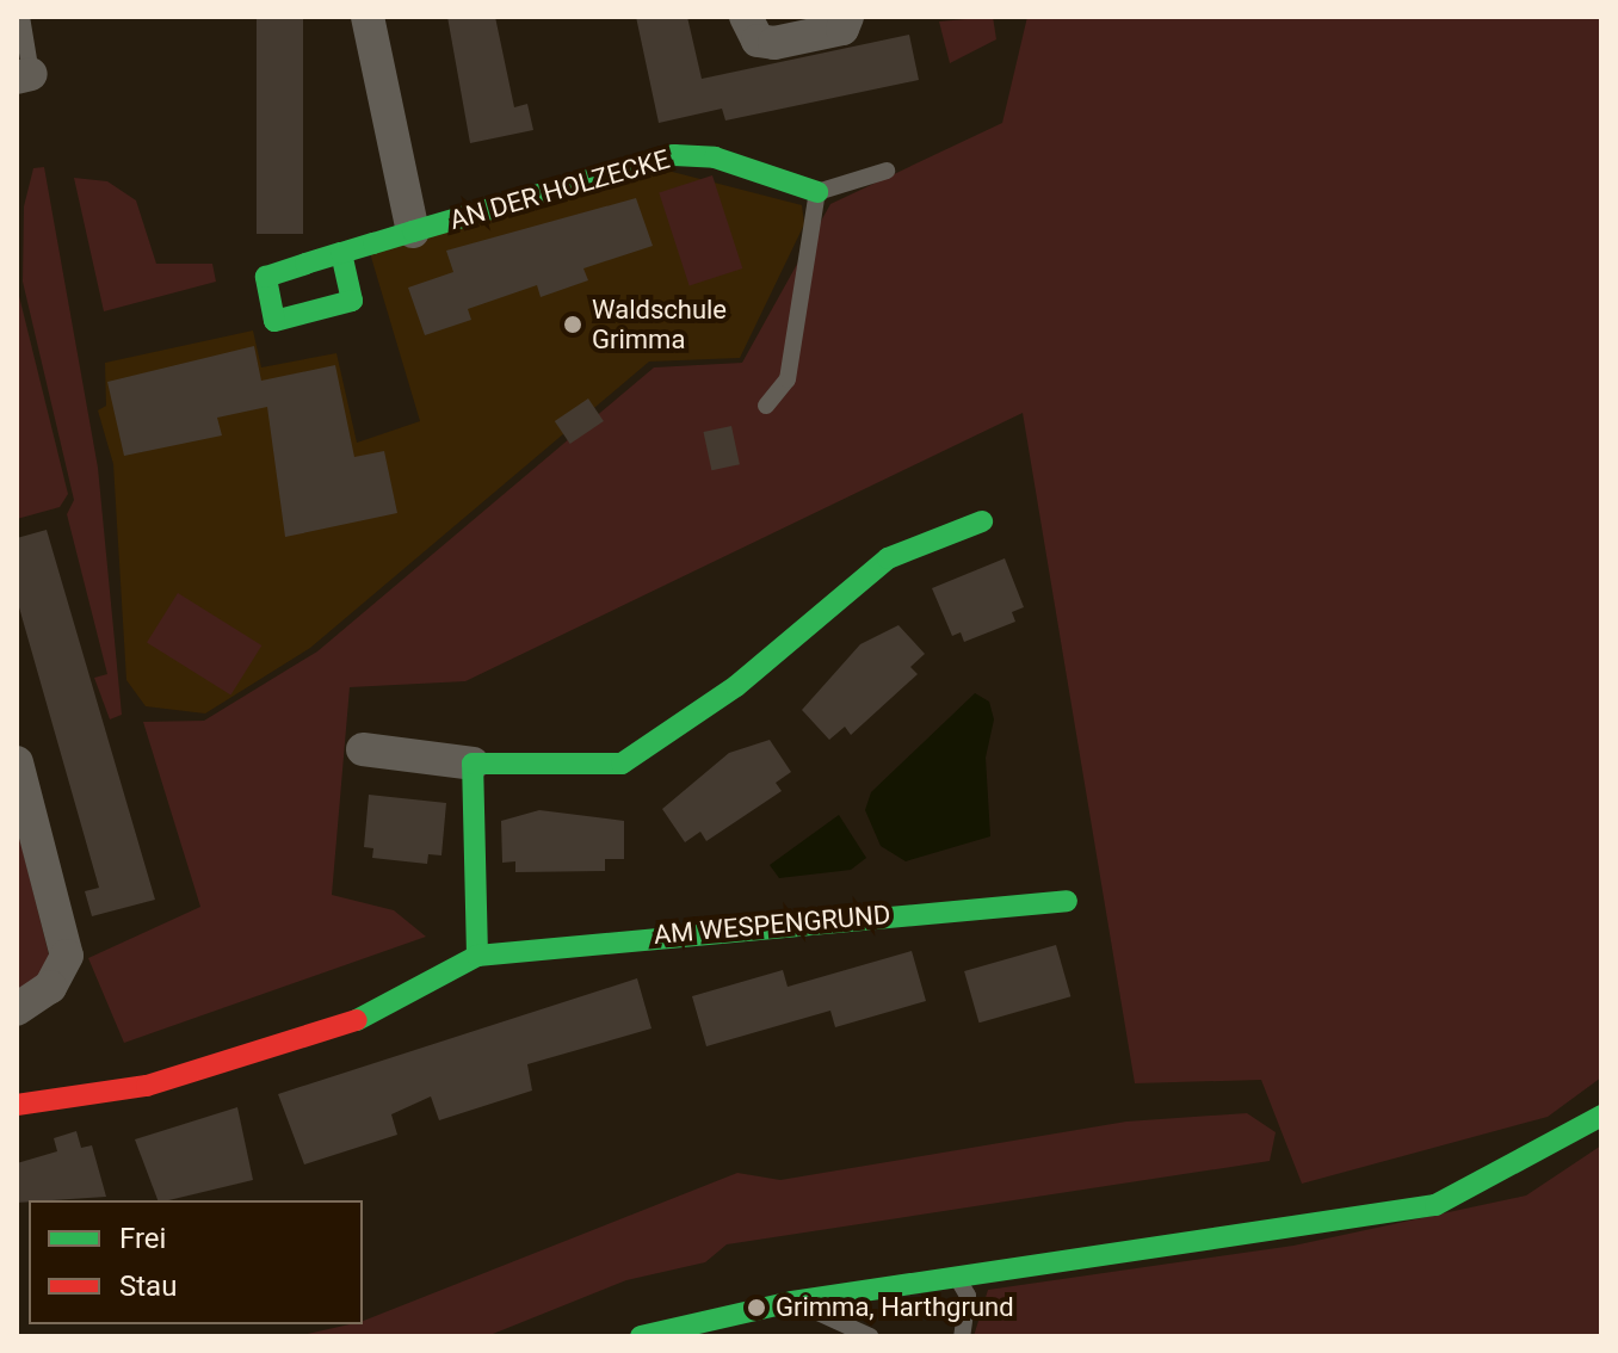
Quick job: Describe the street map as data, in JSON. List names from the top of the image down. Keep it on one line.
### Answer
{"streets":{"street":["AN DER HOLZECKE","AM WESPENGRUND"]},"places":["Waldschule Grimma","Grimma, Harthgrund"],"legend":["Frei","Stau"]}
